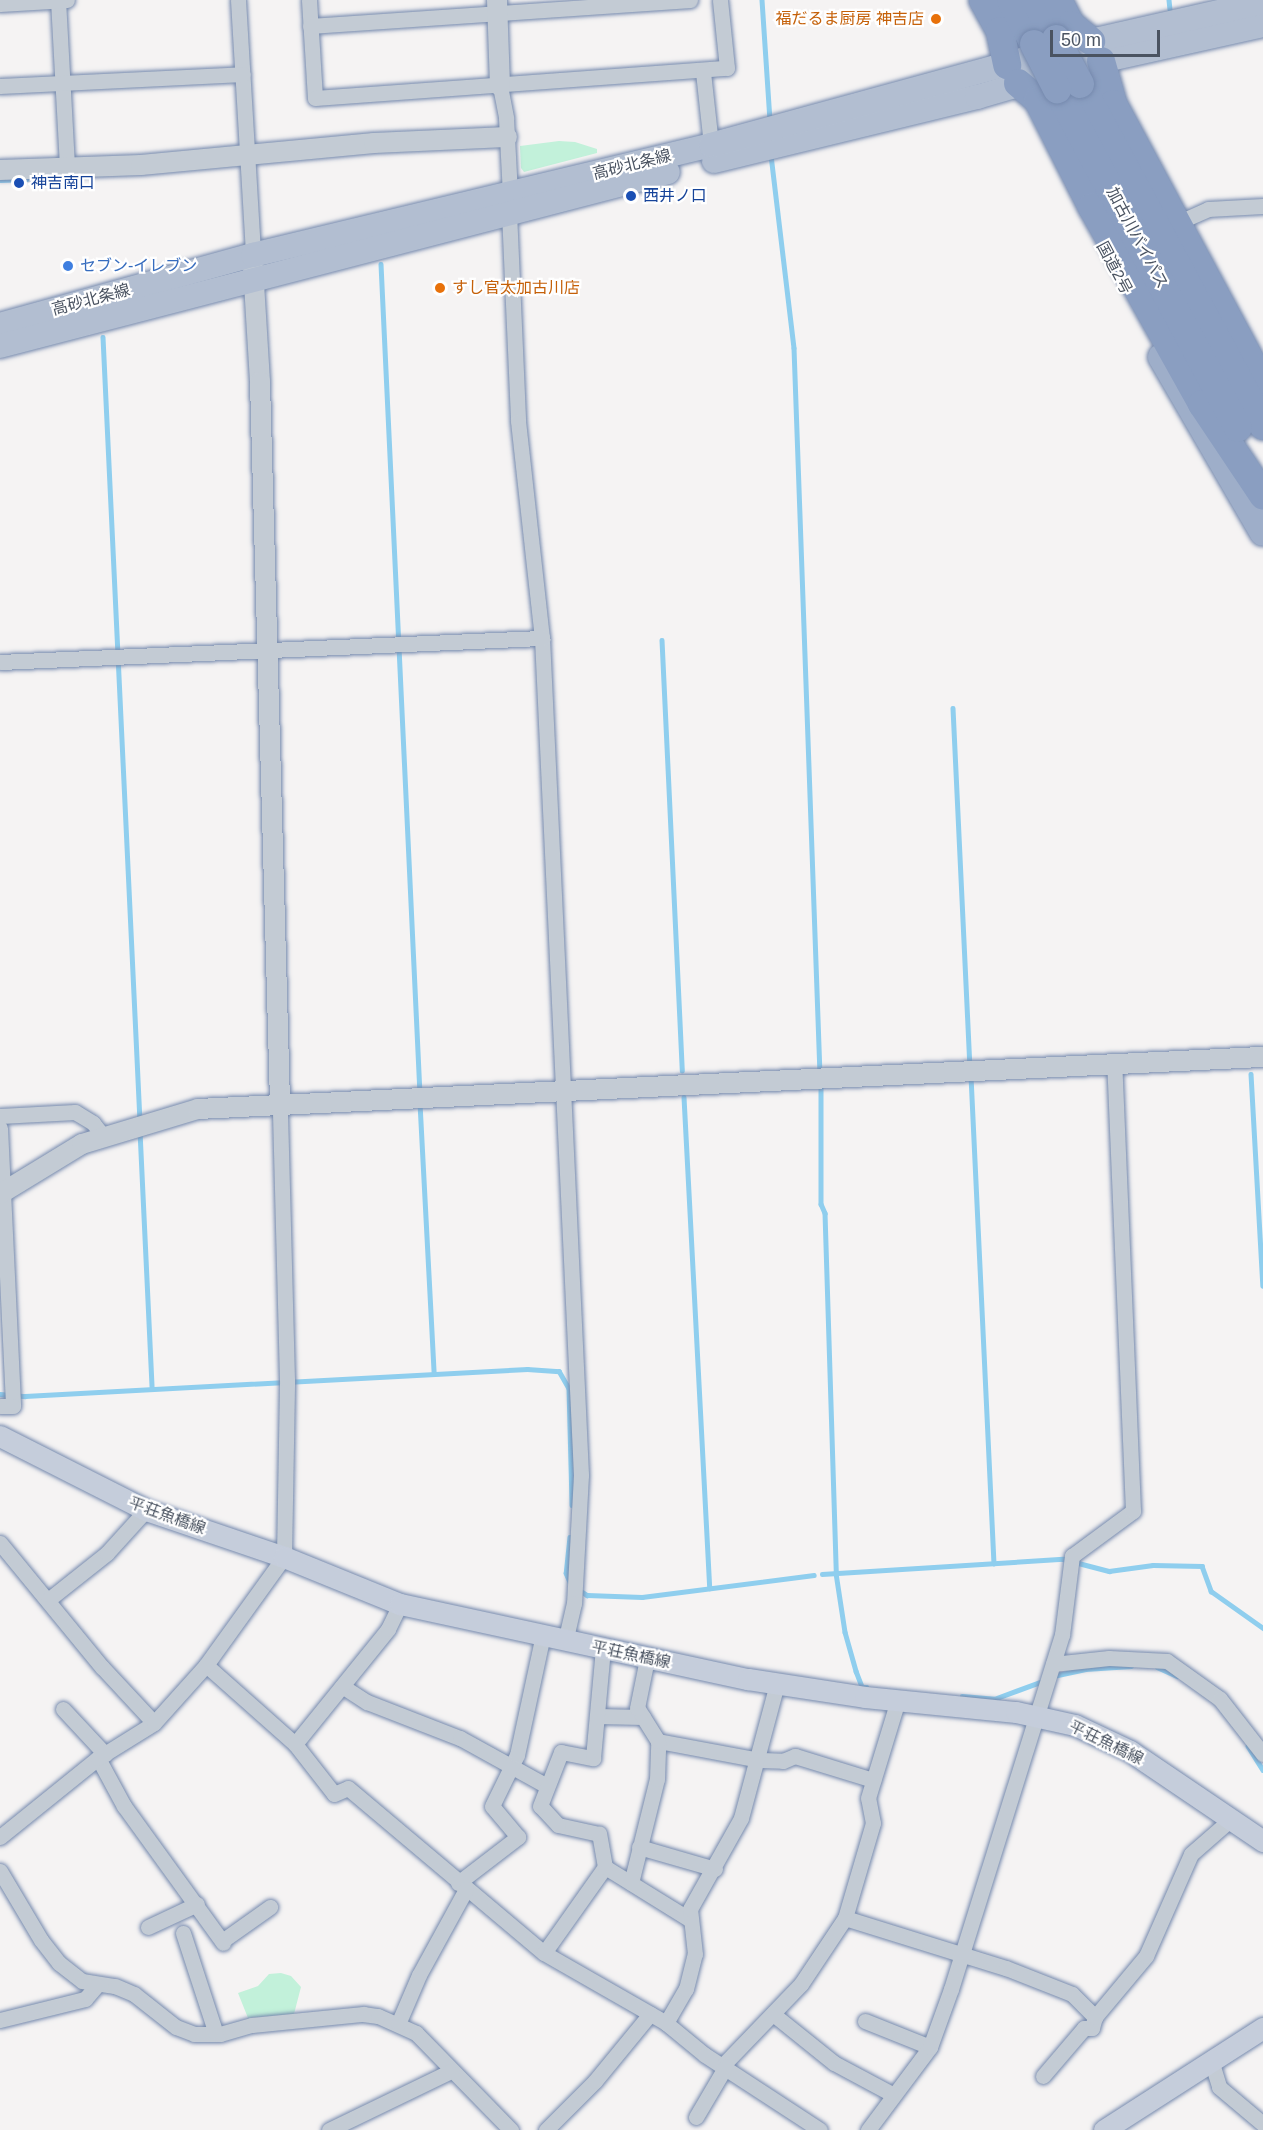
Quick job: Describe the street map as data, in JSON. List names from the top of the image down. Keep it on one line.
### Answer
{"streets":{"highway":["加古川バイパス","国道2号"],"main road":["高砂北条線","平荘魚橋線"]},"crossings":[["高砂北条線","国道2号"]],"places":["福だるま厨房 神吉店","神吉南口","西井ノ口","セブン-イレブン","すし官太加古川店"],"scale_bar":"50 m"}
